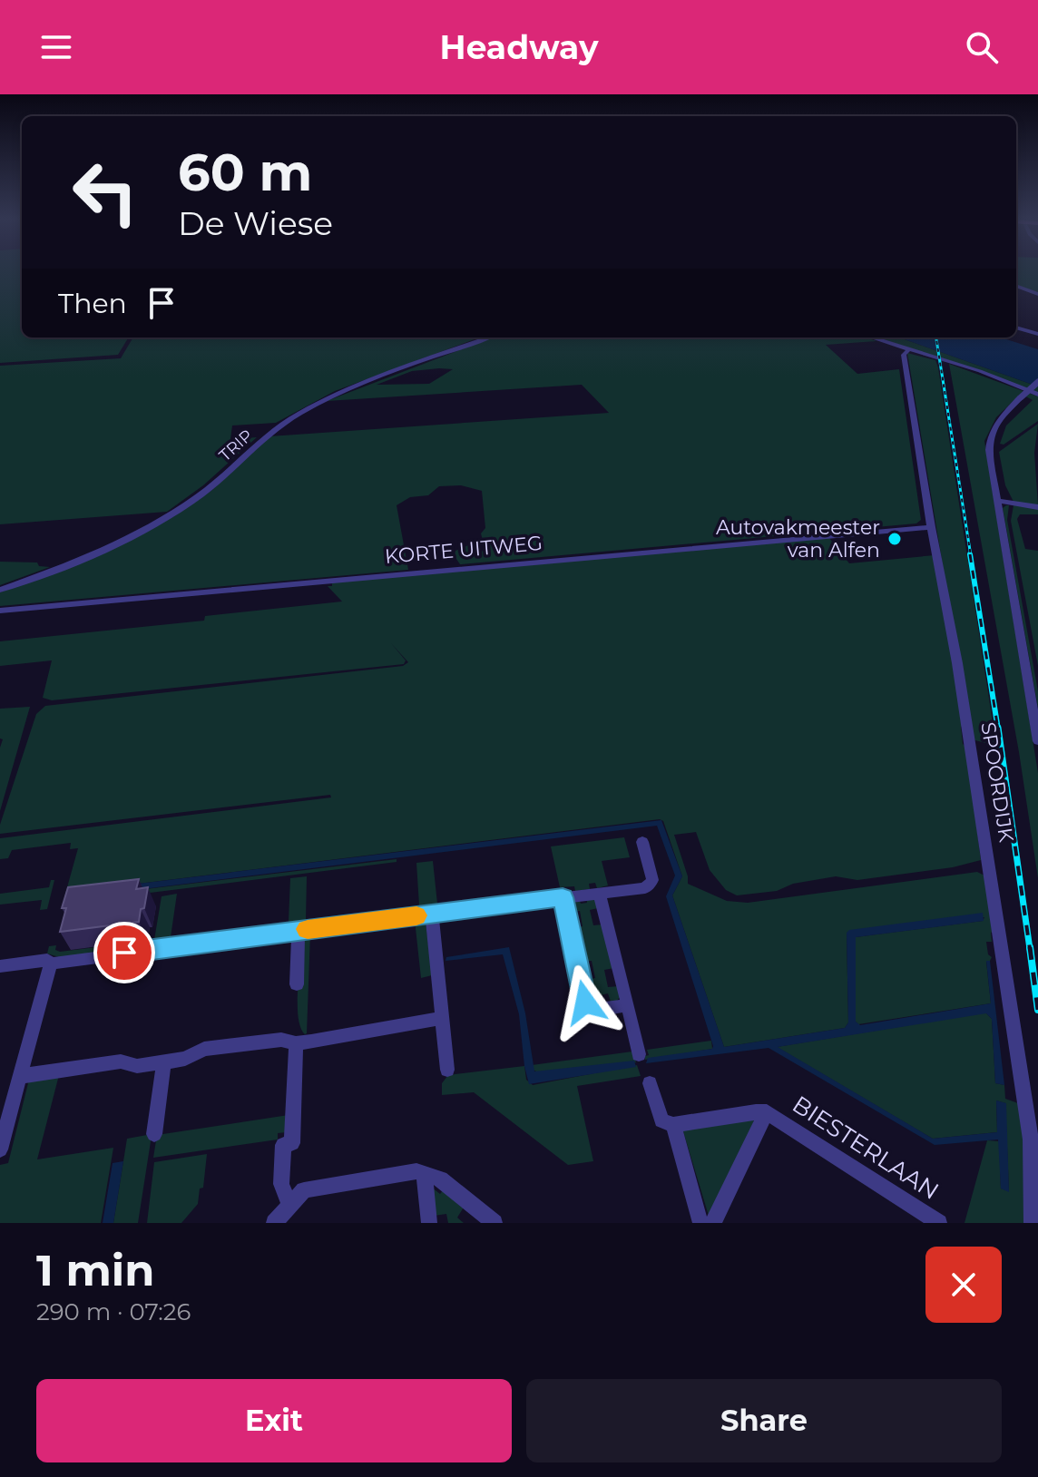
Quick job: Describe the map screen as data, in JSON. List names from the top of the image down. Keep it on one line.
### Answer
{"streets":{"street":["TRIP","KORTE UITWEG","SPOORDIJK","BIESTERLAAN"]},"crossings":[["KORTE UITWEG","SPOORDIJK"]],"places":["Autovakmeester van Alfen"],"page":{"header":"Headway","turn":["60 m","De Wiese"],"then":"Then","heading":["1 min","290 m · 07:26"],"buttons":["Exit","Share"]}}
